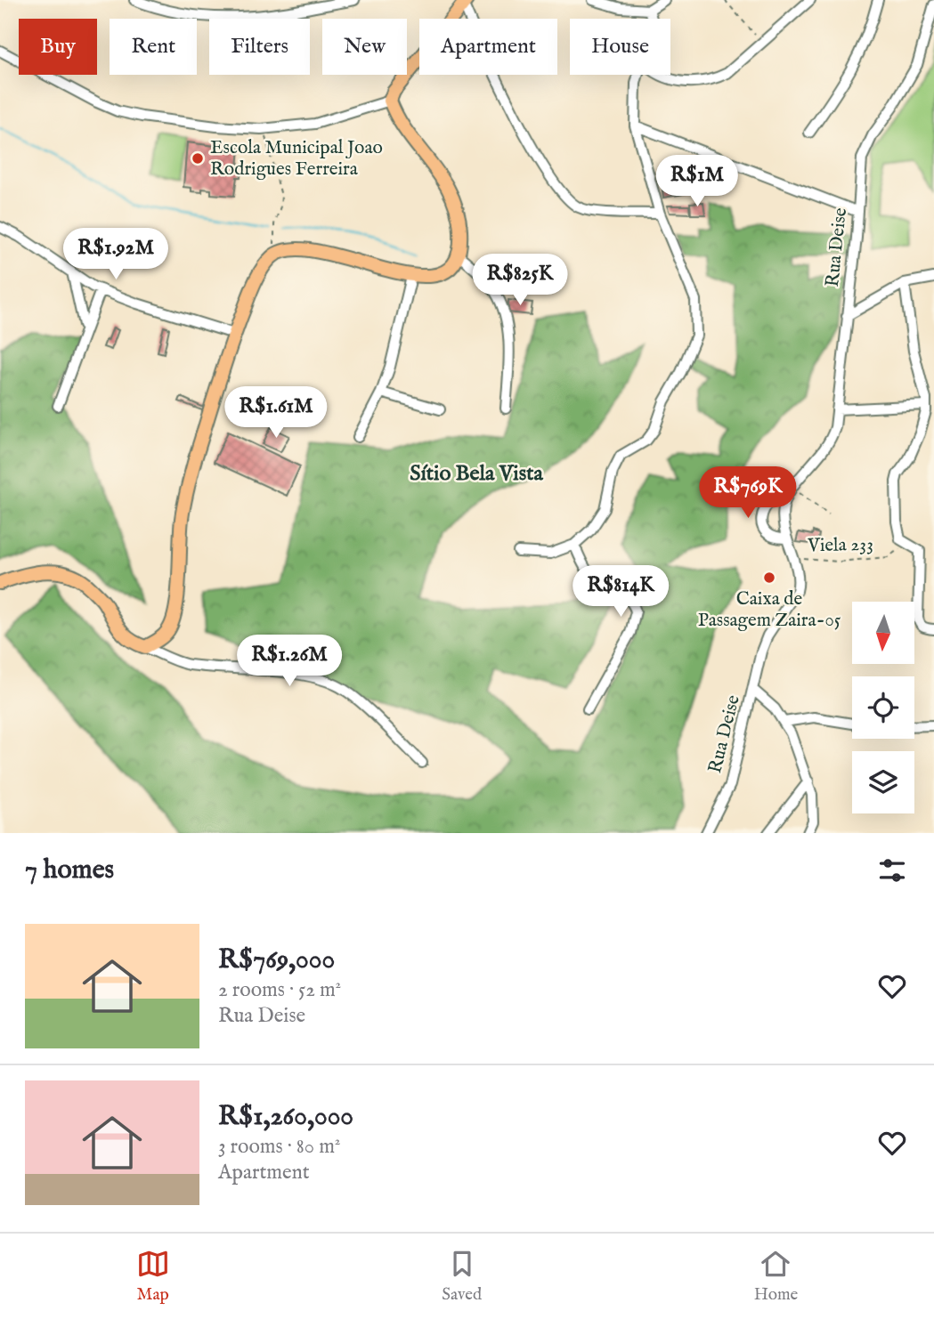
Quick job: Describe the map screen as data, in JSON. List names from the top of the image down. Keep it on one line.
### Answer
{"streets":{"street":["Rua Deise"],"path":["Viela 233"]},"crossings":[["Rua Deise","Viela 233"]],"districts":["Sítio Bela Vista"],"places":["Escola Municipal Joao Rodrigues Ferreira","Caixa de Passagem Zaira-05"],"north":"bottom","page":{"chip":["Buy","Rent","Filters","New","Apartment","House"],"price":["R$1M","R$1.92M","R$825K","R$1.61M","R$769K","R$814K","R$1.26M"],"heading":"7 homes","list":[{"name":"R$769,000","note":"2 rooms · 52 m² · Rua Deise"},{"name":"R$1,260,000","note":"3 rooms · 80 m² · Apartment"}],"tabs":["Map","Saved","Home"]}}
